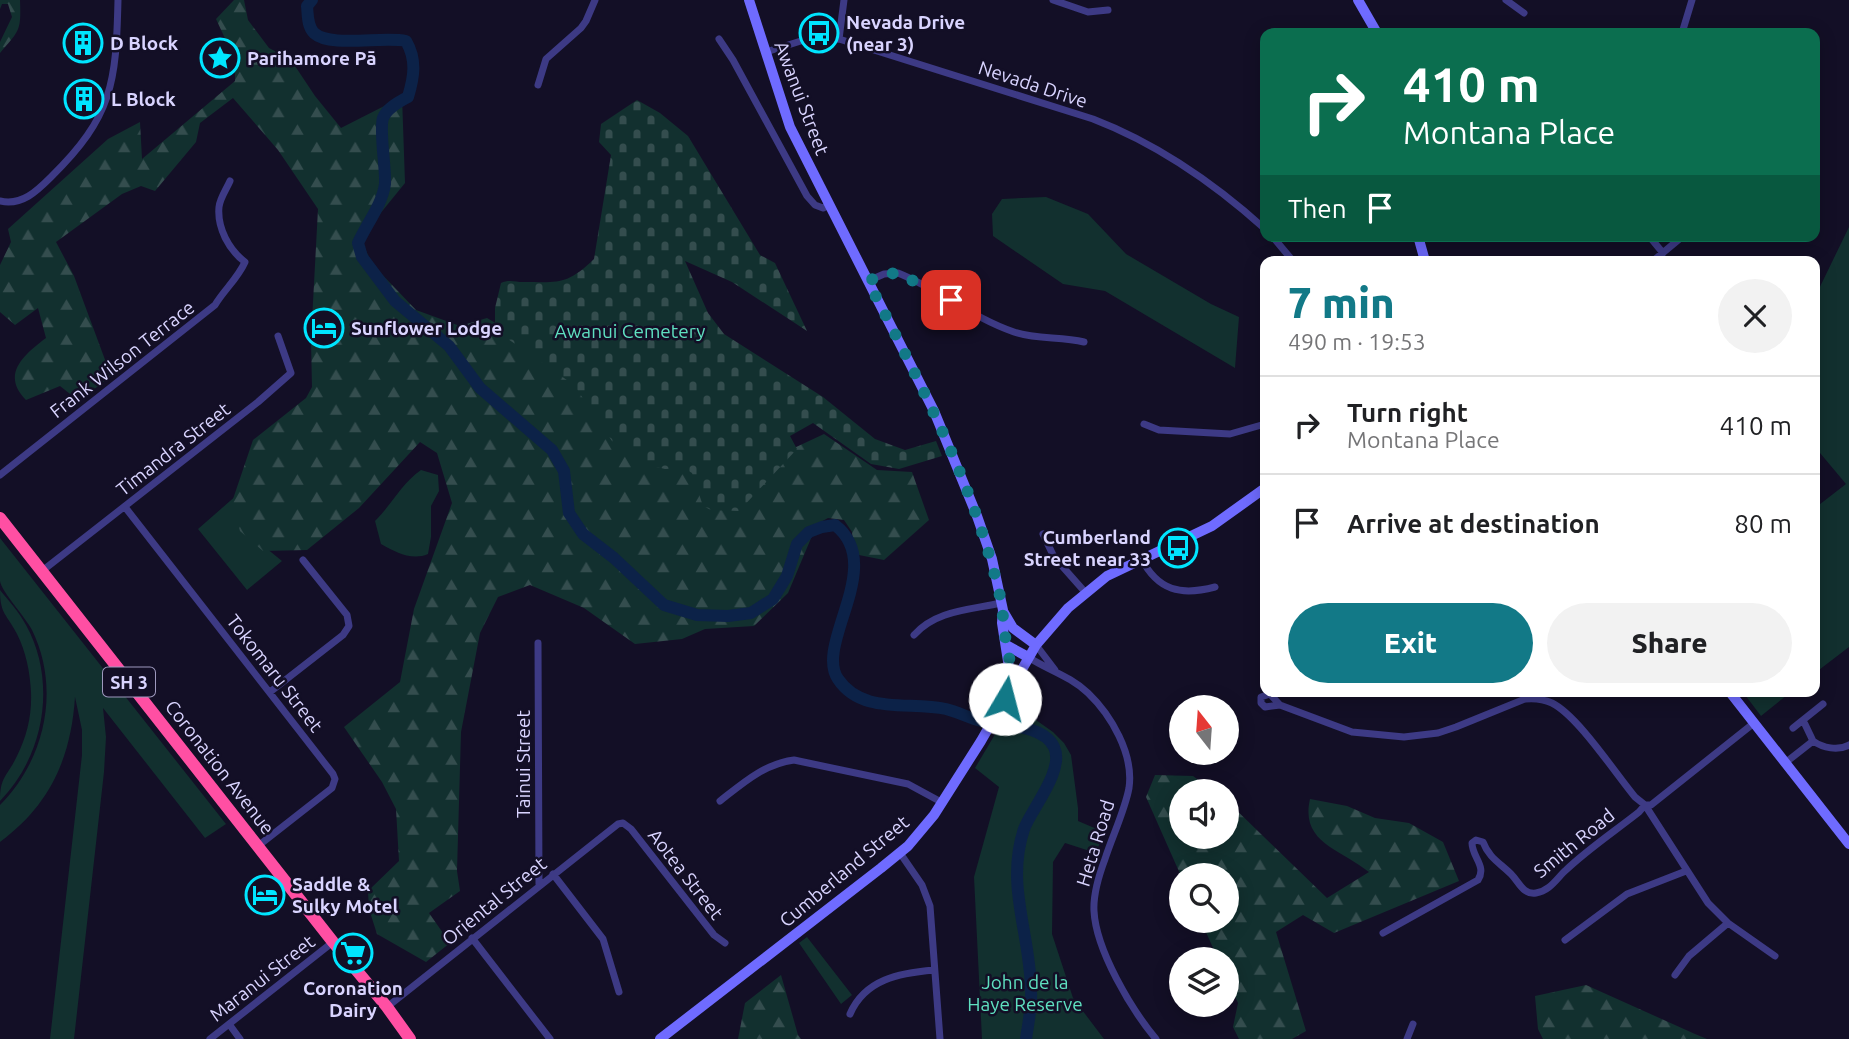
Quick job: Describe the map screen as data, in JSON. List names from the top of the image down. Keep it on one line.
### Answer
{"streets":{"highway":["SH 3","Coronation Avenue"],"street":["Nevada Drive","Awanui Street","Frank Wilson Terrace","Timandra Street","Tokomaru Street","Tainui Street","Heta Road","Smith Road","Cumberland Street","Aotea Street","Oriental Street","Maranui Street"]},"crossings":[["Nevada Drive","Awanui Street"],["Awanui Street","Heta Road"],["Awanui Street","Cumberland Street"],["Timandra Street","Tokomaru Street"],["Timandra Street","Coronation Avenue"],["Tokomaru Street","Coronation Avenue"],["Tainui Street","Oriental Street"],["Coronation Avenue","Oriental Street"],["Coronation Avenue","Maranui Street"],["Heta Road","Cumberland Street"],["Aotea Street","Oriental Street"]],"parks":["Awanui Cemetery","John de la Haye Reserve"],"places":{"bus stop":["Nevada Drive (near 3)","Cumberland Street near 33"],"building":["D Block","L Block"],"place":["Parihamore Pā"],"hotel":["Sunflower Lodge","Saddle & Sulky Motel"],"supermarket":["Coronation Dairy"]},"north":"top","page":{"turn":["410 m","Montana Place"],"then":"Then","heading":["7 min","490 m · 19:53"],"list":[{"name":"Turn right","note":"Montana Place","value":"410 m"},{"name":"Arrive at destination","value":"80 m"}],"buttons":["Exit","Share"]}}
